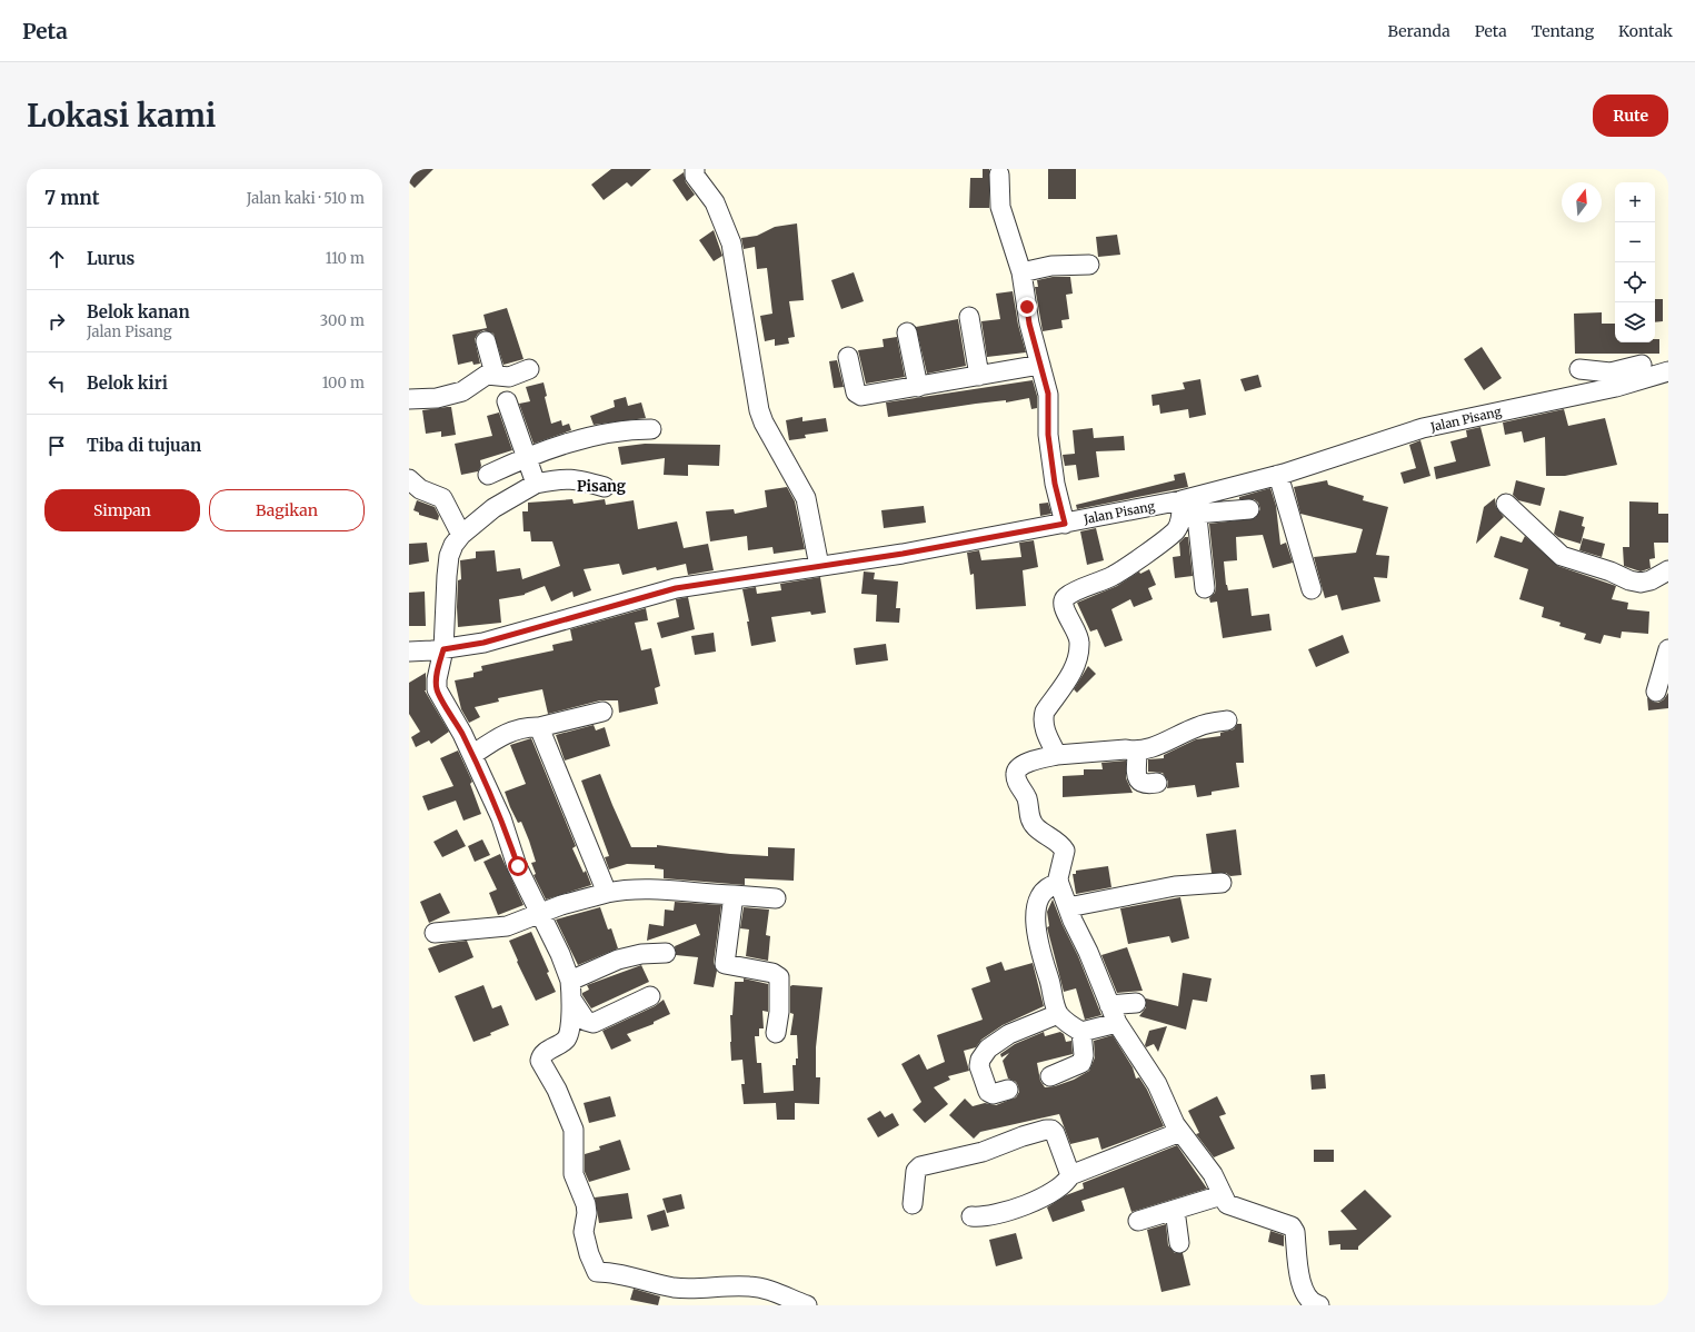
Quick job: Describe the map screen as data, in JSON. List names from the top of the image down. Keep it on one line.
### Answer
{"streets":{"street":["Jalan Pisang"]},"districts":["Pisang"],"north":"top","page":{"header":"Peta","nav":["Beranda","Peta","Tentang","Kontak"],"buttons":["Rute",["Simpan","Bagikan"]],"title":"Lokasi kami","heading":["7 mnt","Jalan kaki · 510 m"],"map_buttons":["+","−"],"list":[["Lurus","110 m"],["Belok kanan","Jalan Pisang","300 m"],["Belok kiri","100 m"],"Tiba di tujuan"]}}
